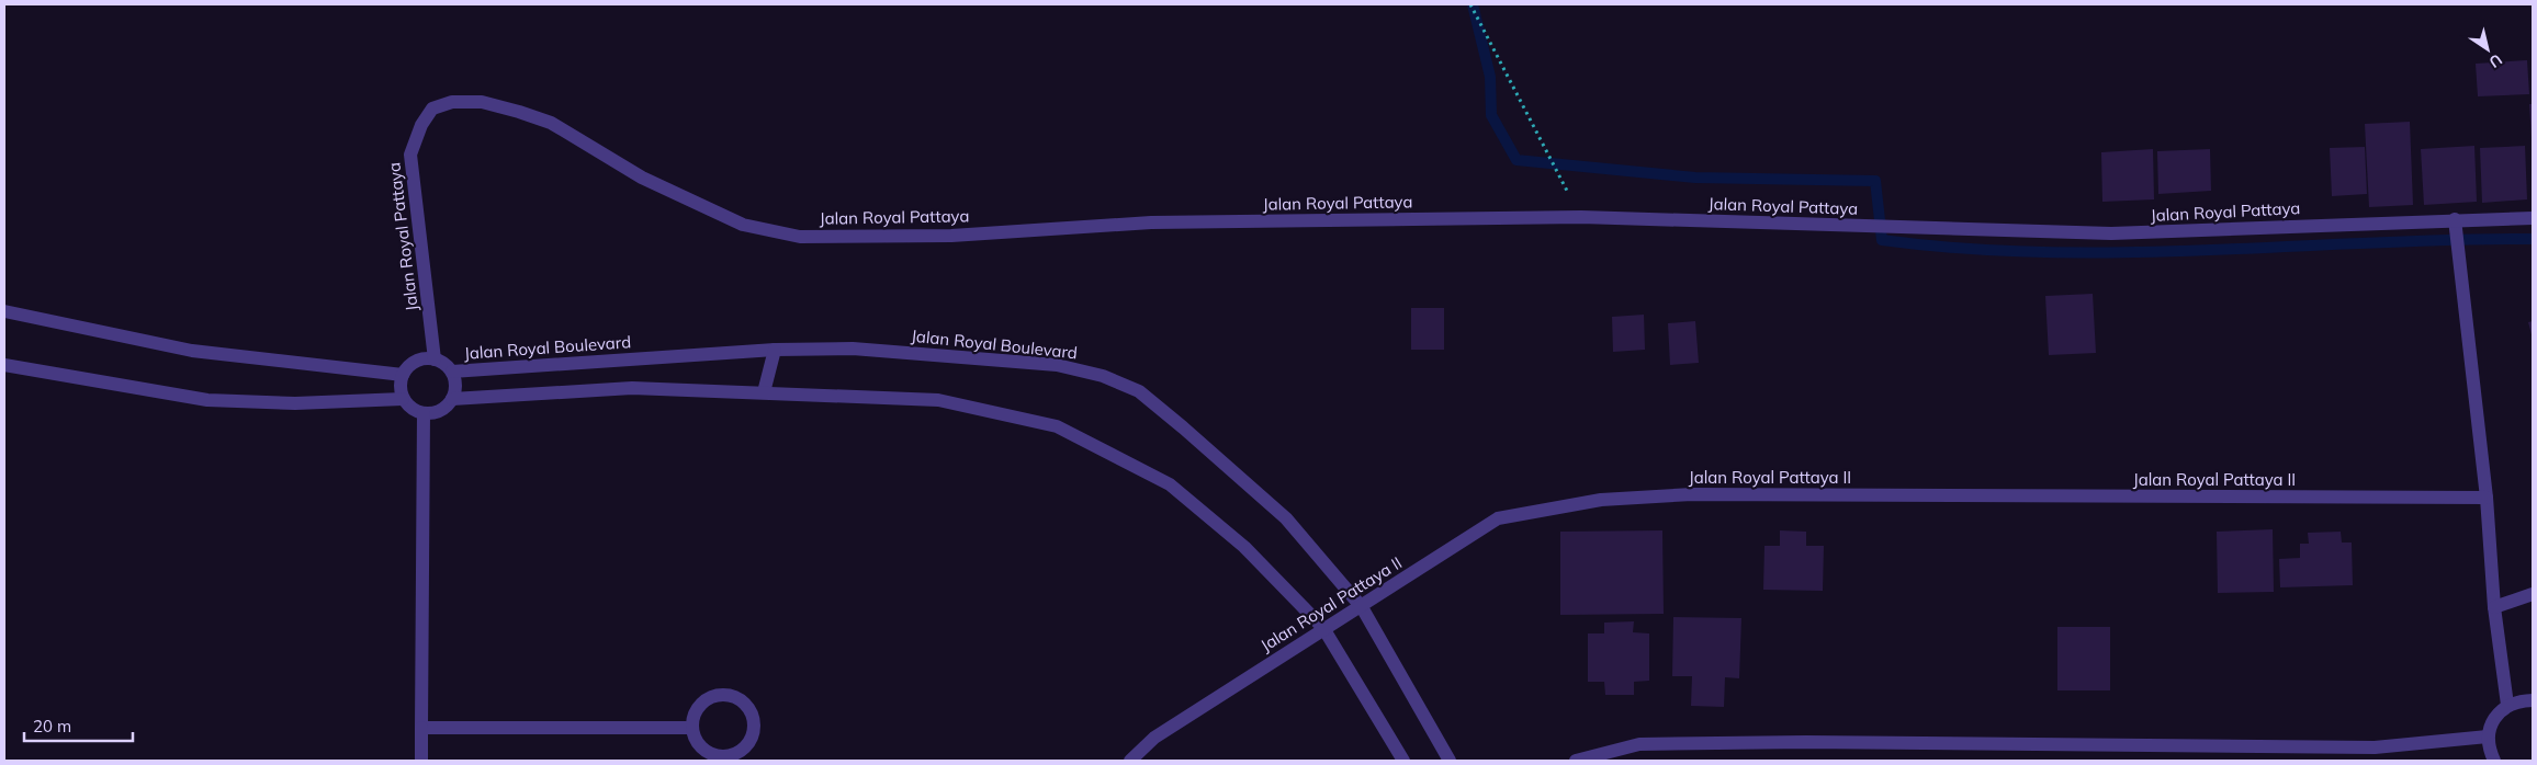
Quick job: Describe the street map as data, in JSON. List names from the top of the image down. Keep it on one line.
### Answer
{"streets":{"street":["Jalan Royal Pattaya","Jalan Royal Boulevard","Jalan Royal Pattaya II"]},"crossings":[["Jalan Royal Pattaya","Jalan Royal Boulevard"],["Jalan Royal Boulevard","Jalan Royal Pattaya II"]],"scale_bar":"20 m","north":"bottom right"}
